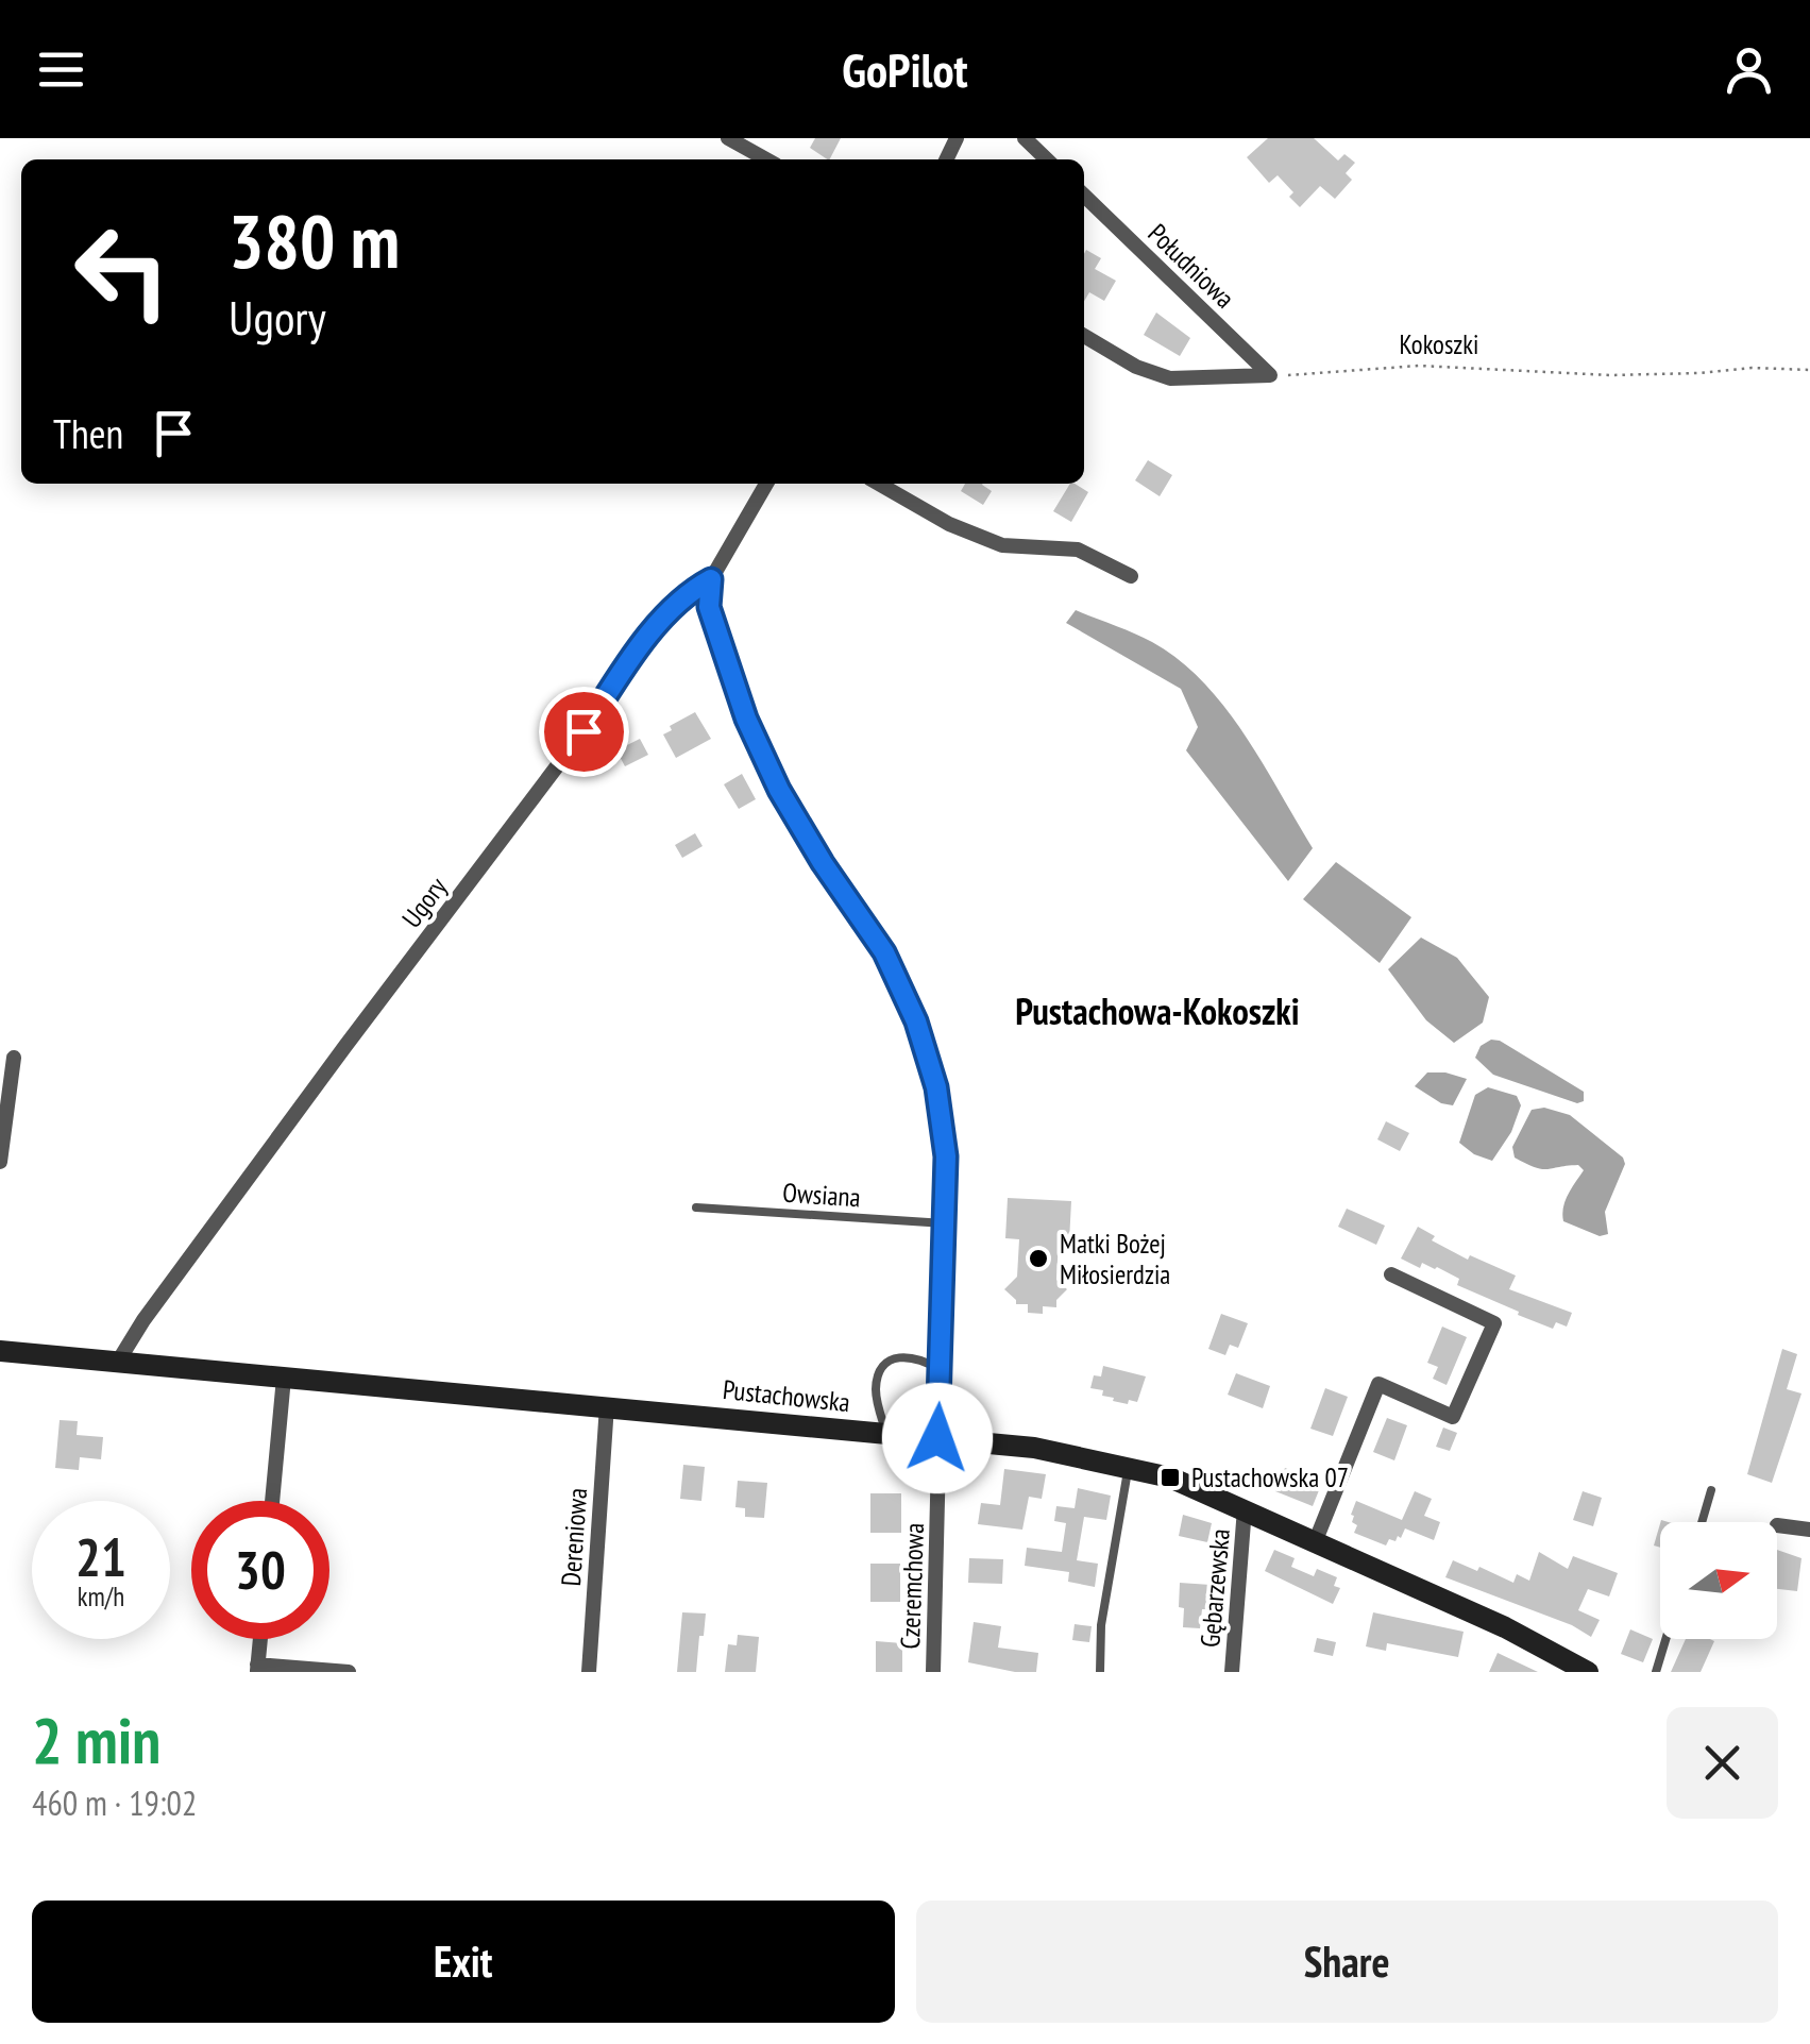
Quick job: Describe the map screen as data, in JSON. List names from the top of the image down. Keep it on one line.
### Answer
{"streets":{"street":["Południowa","Ugory","Pustachowska","Dereniowa","Czeremchowa","Gębarzewska"],"lane":["Owsiana"],"path":["Kokoszki"]},"crossings":[["Południowa","Kokoszki"],["Ugory","Pustachowska"],["Pustachowska","Dereniowa"],["Pustachowska","Czeremchowa"],["Pustachowska","Gębarzewska"]],"districts":["Pustachowa-Kokoszki"],"places":{"other":["Matki Bożej Miłosierdzia"],"transit":["Pustachowska 07"]},"north":"right","page":{"header":"GoPilot","turn":["380 m","Ugory"],"then":"Then","speed":"21 km/h","limit":"30","heading":["2 min","460 m · 19:02"],"buttons":["Exit","Share"]}}
